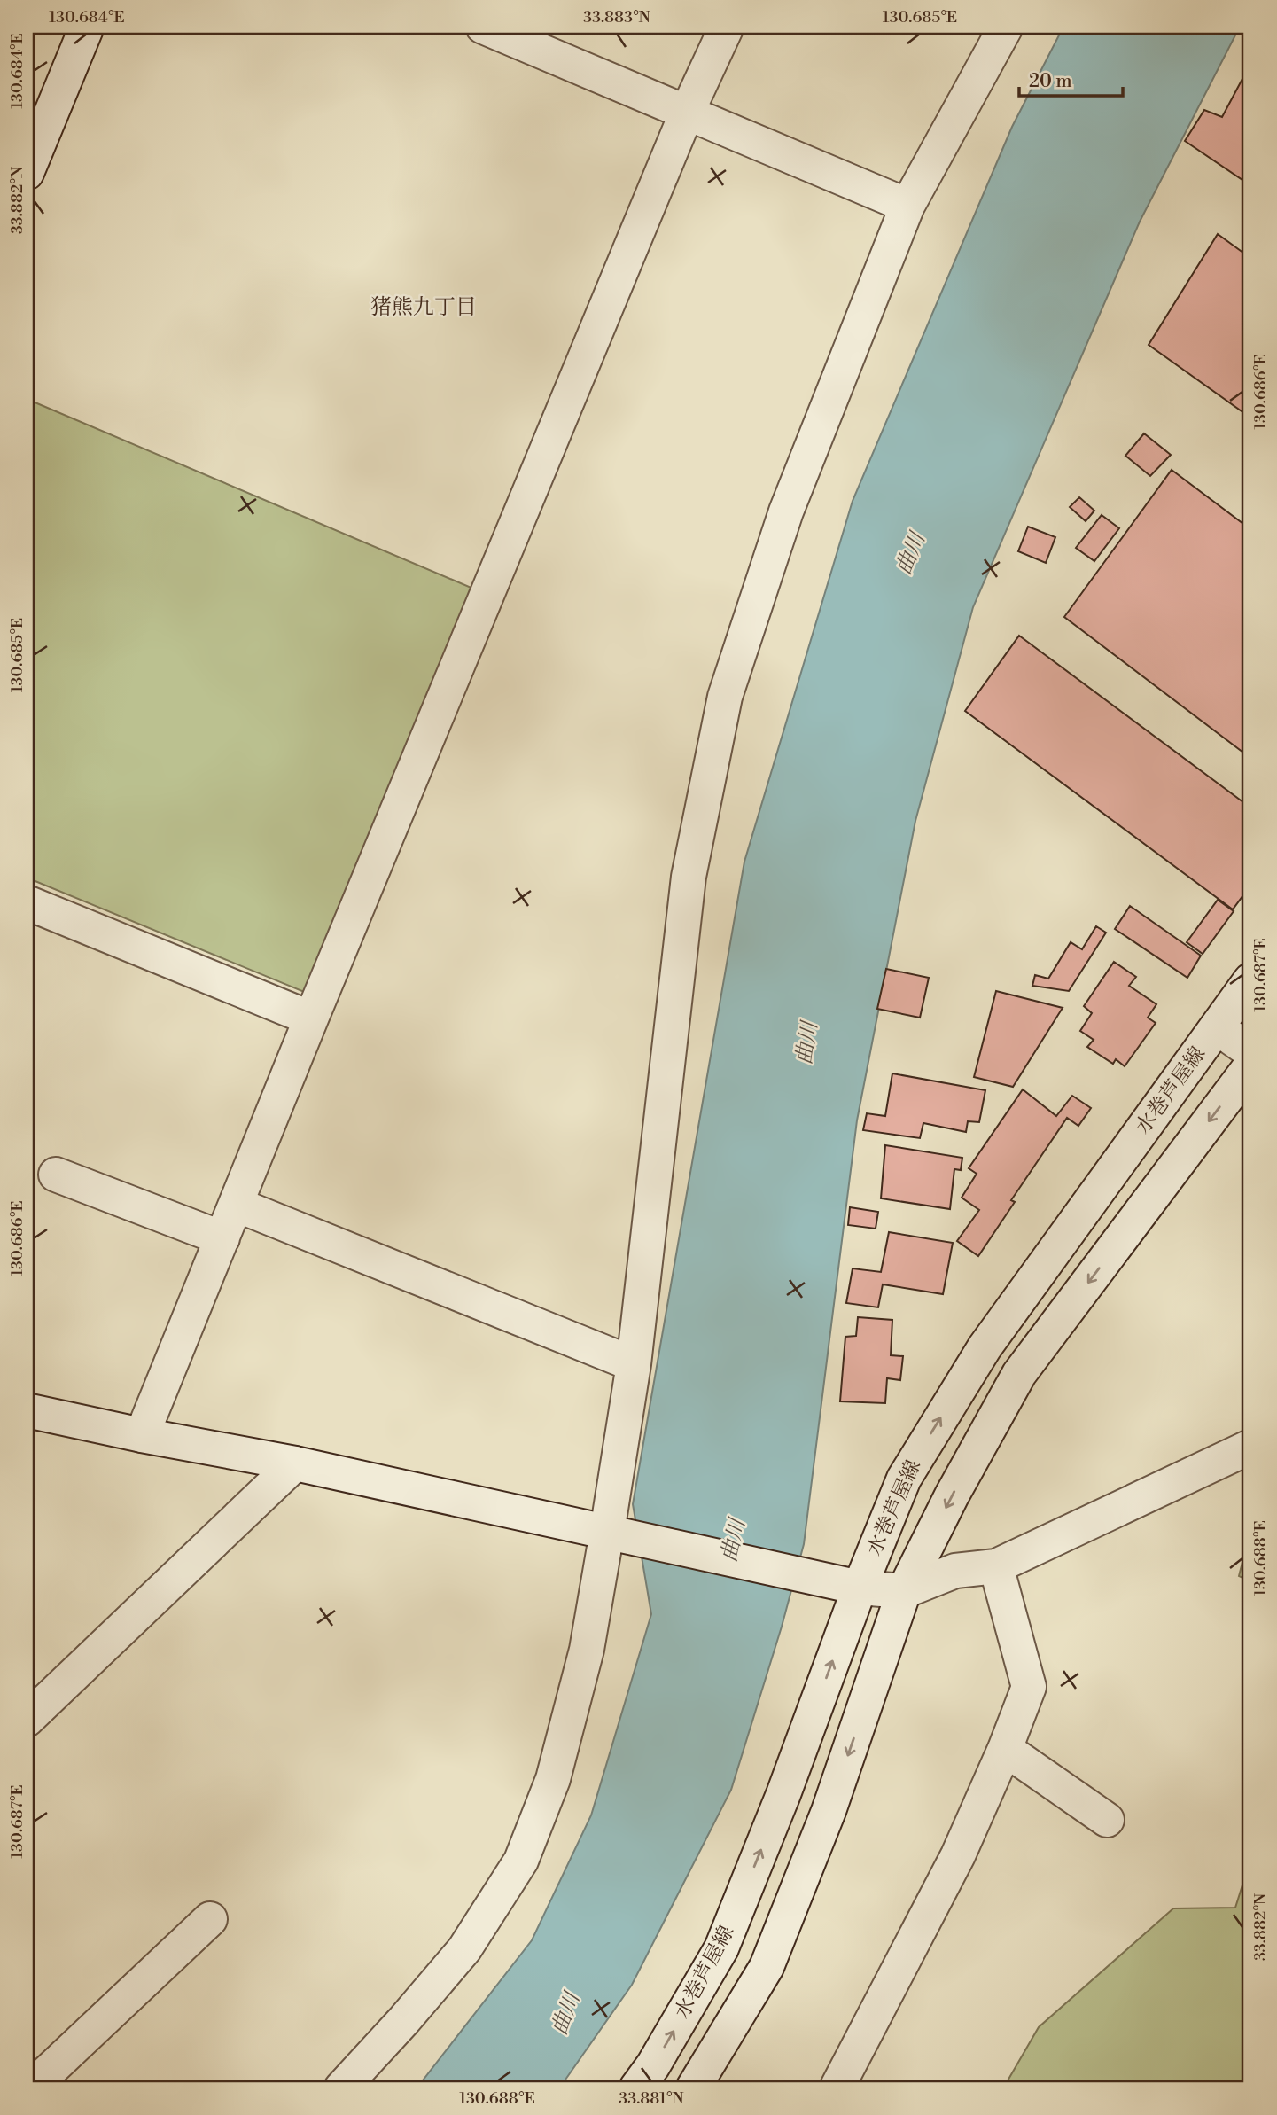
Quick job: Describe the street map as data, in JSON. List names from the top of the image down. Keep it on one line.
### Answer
{"streets":{"street":["水巻芦屋線"]},"districts":["猪熊九丁目"],"water":["曲川"],"scale_bar":"20 m","coordinates":["130.684°E","33.883°N","130.685°E","33.882°N","130.686°E","130.687°E","130.688°E","33.881°N"]}
